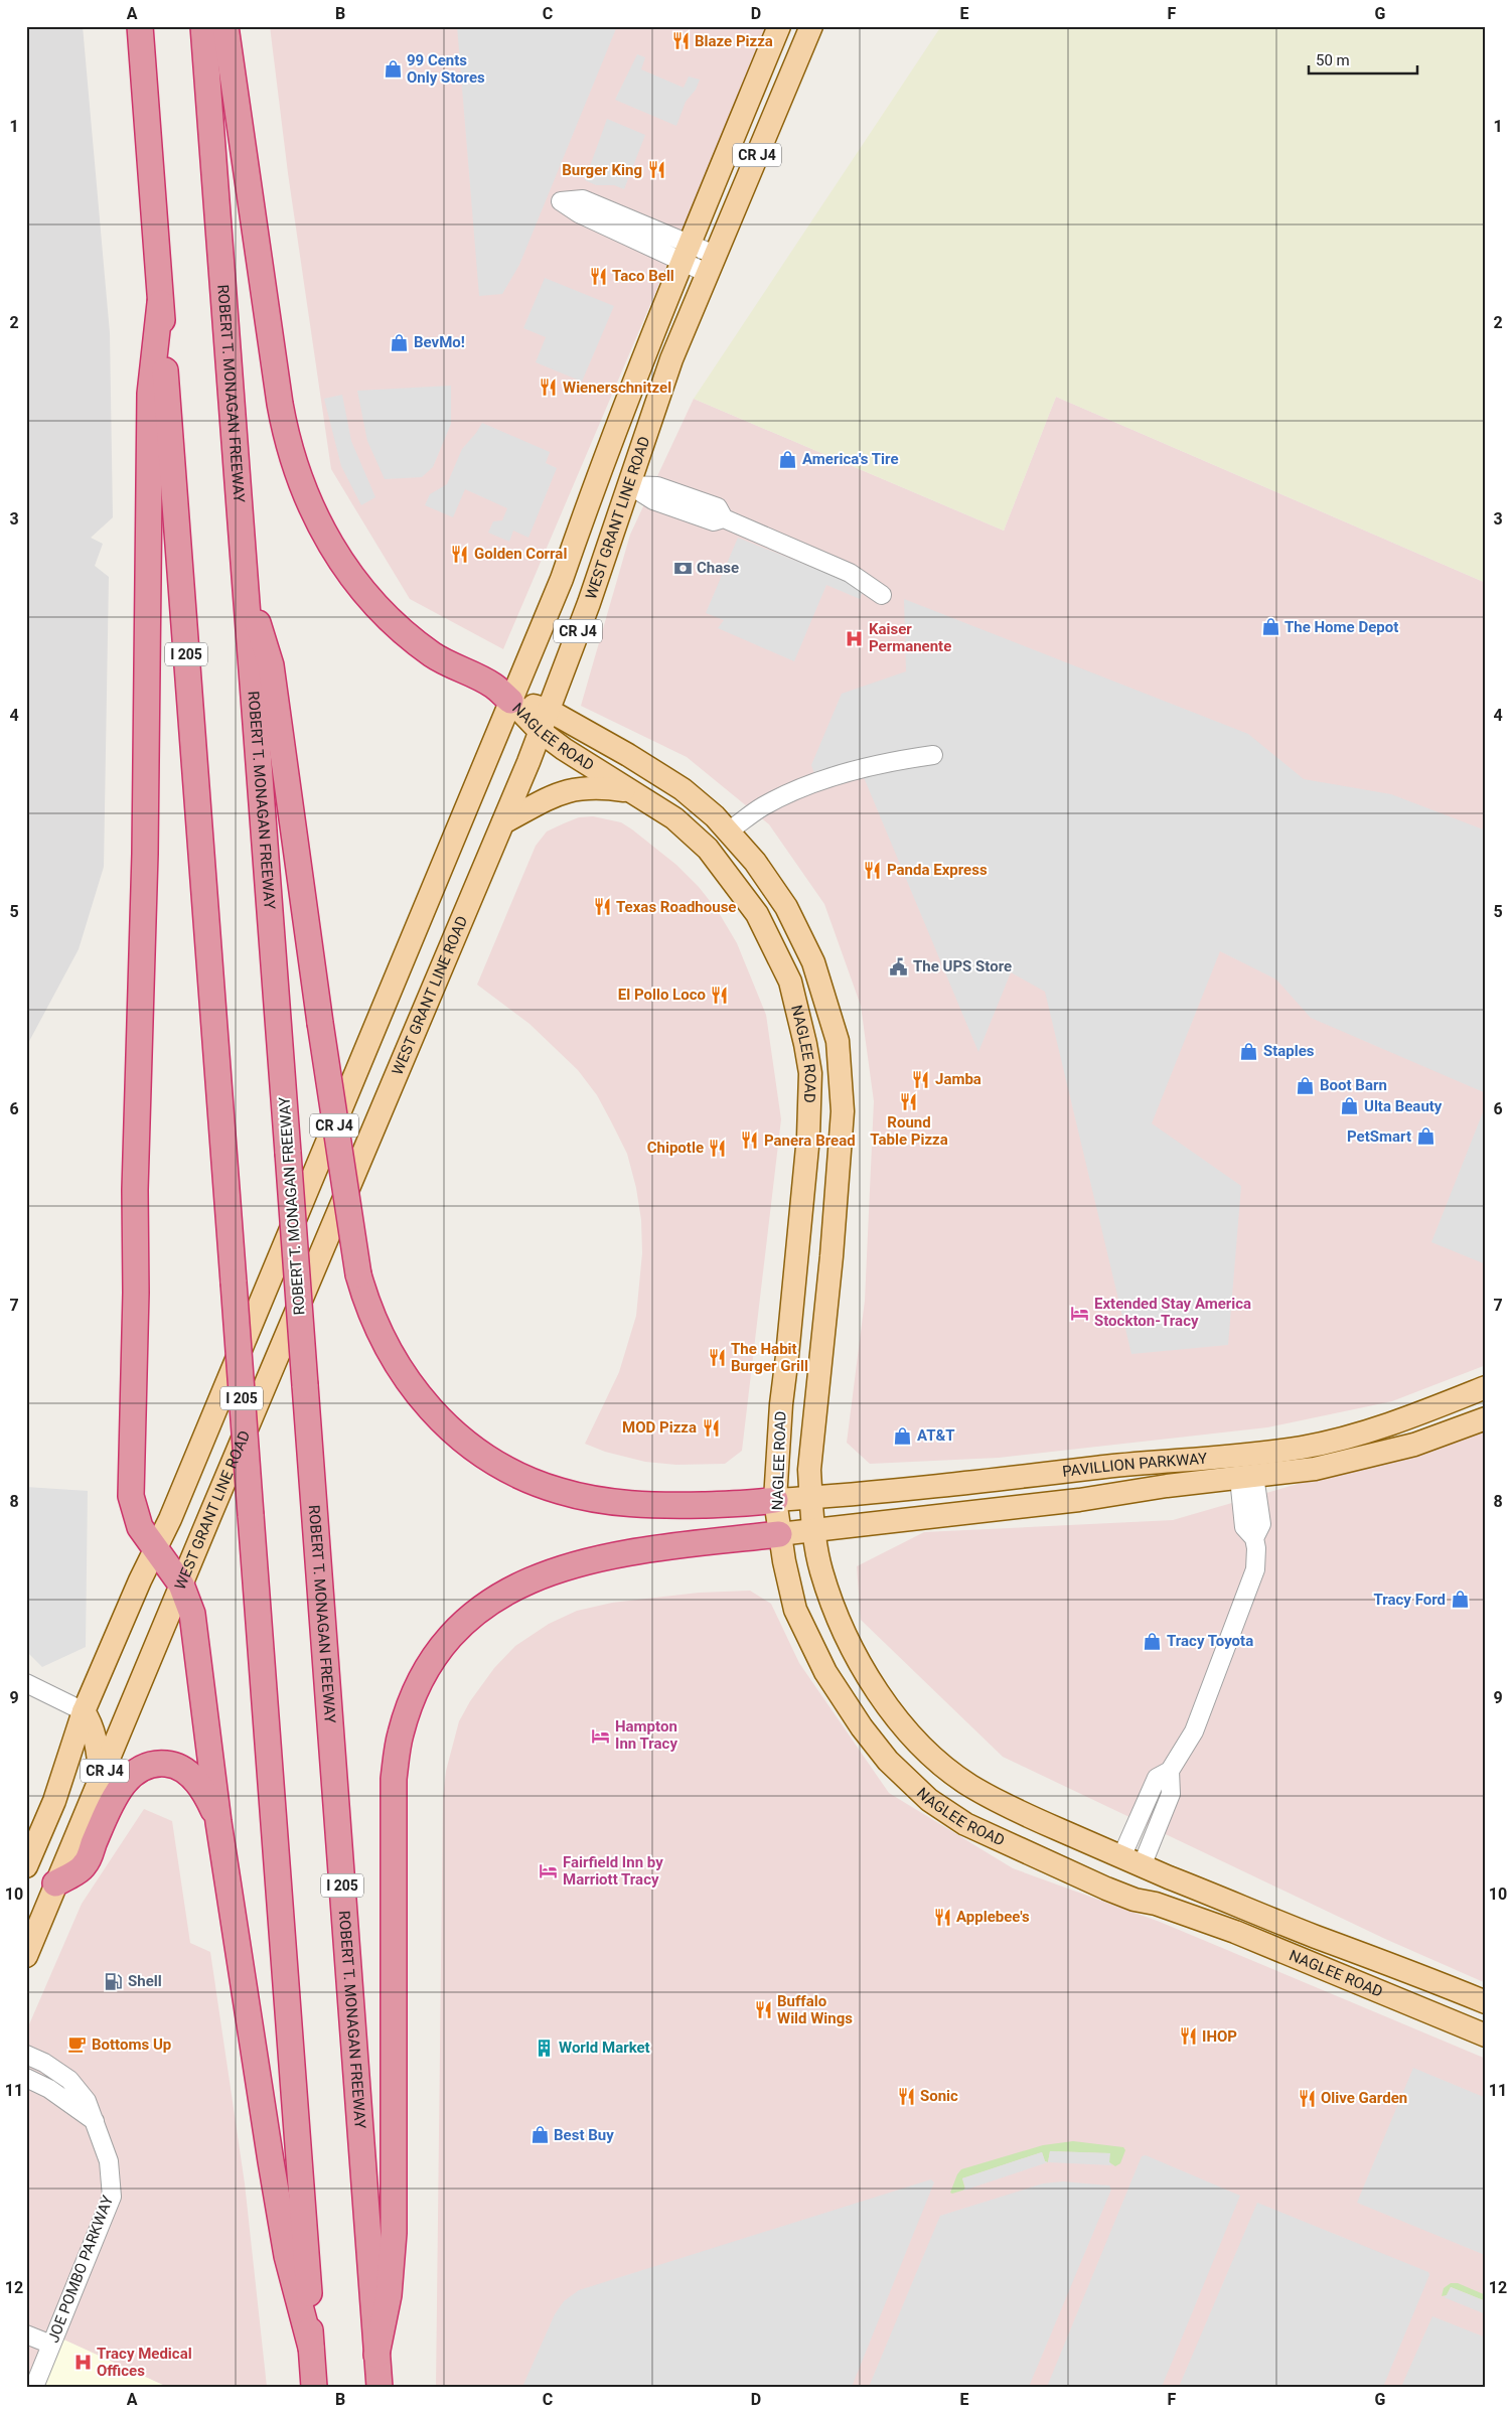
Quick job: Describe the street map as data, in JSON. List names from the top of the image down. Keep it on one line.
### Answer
{"streets":{"highway":["ROBERT T. MONAGAN FREEWAY","I 205"],"main road":["CR J4","WEST GRANT LINE ROAD","NAGLEE ROAD","PAVILLION PARKWAY"],"street":["JOE POMBO PARKWAY"]},"crossings":[["WEST GRANT LINE ROAD","NAGLEE ROAD"],["NAGLEE ROAD","PAVILLION PARKWAY"]],"places":{"restaurant":["Blaze Pizza","Burger King","Taco Bell","Wienerschnitzel","Golden Corral","Panda Express","Texas Roadhouse","El Pollo Loco","Jamba","Round Table Pizza","Panera Bread","Chipotle","The Habit Burger Grill","MOD Pizza","Applebee's","Buffalo Wild Wings","IHOP","Sonic","Olive Garden"],"shop":["99 Cents Only Stores","BevMo!","America's Tire","The Home Depot","Staples","Boot Barn","Ulta Beauty","PetSmart","AT&T","Tracy Ford","Tracy Toyota","Best Buy"],"bank":["Chase"],"hospital":["Kaiser Permanente","Tracy Medical Offices"],"public building":["The UPS Store"],"hotel":["Extended Stay America Stockton-Tracy","Hampton Inn Tracy","Fairfield Inn by Marriott Tracy"],"fuel station":["Shell"],"cafe":["Bottoms Up"],"building":["World Market"]},"scale_bar":"50 m","grid":{"columns":["A","B","C","D","E","F","G"],"rows":["1","2","3","4","5","6","7","8","9","10","11","12"]}}
